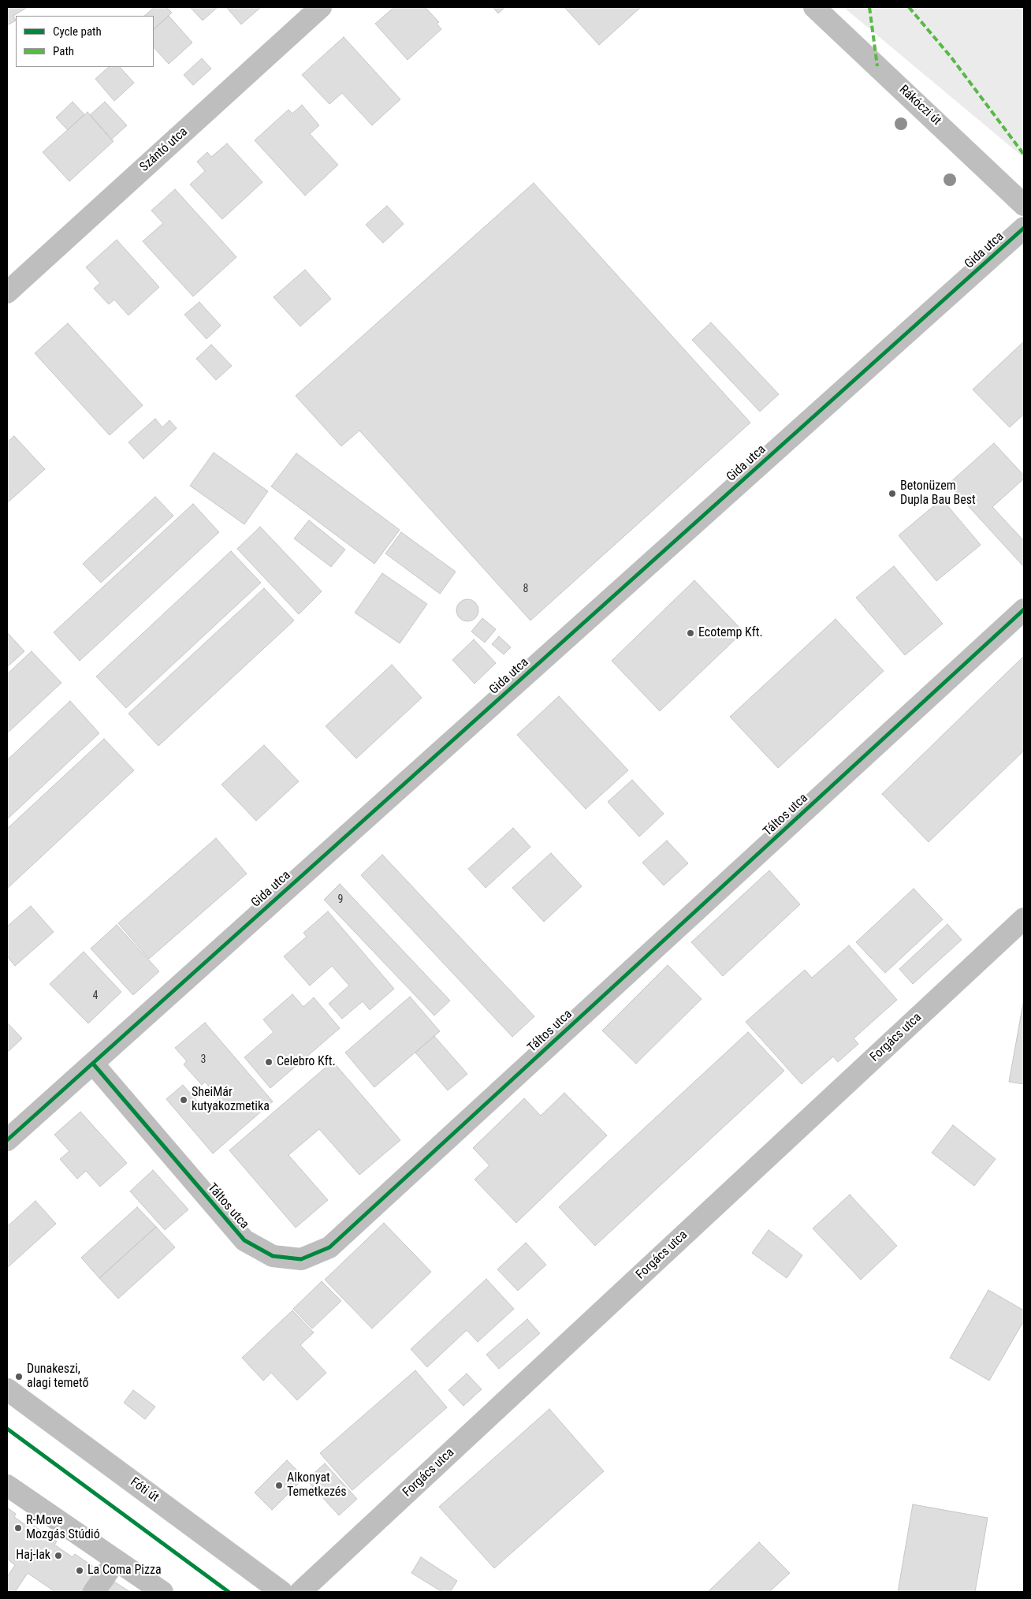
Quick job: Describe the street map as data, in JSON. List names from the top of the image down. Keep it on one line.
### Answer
{"streets":{"street":["Rákóczi út","Szántó utca","Gida utca","Táltos utca","Forgács utca","Fóti út"]},"crossings":[["Gida utca","Táltos utca"]],"places":["Betonüzem Dupla Bau Best","Ecotemp Kft.","Celebro Kft.","SheiMár kutyakozmetika","Dunakeszi, alagi temető","Alkonyat Temetkezés","R-Move Mozgás Stúdió","Haj-lak","La Coma Pizza"],"house_numbers":["8","9","4","3"],"legend":["Cycle path","Path"]}
